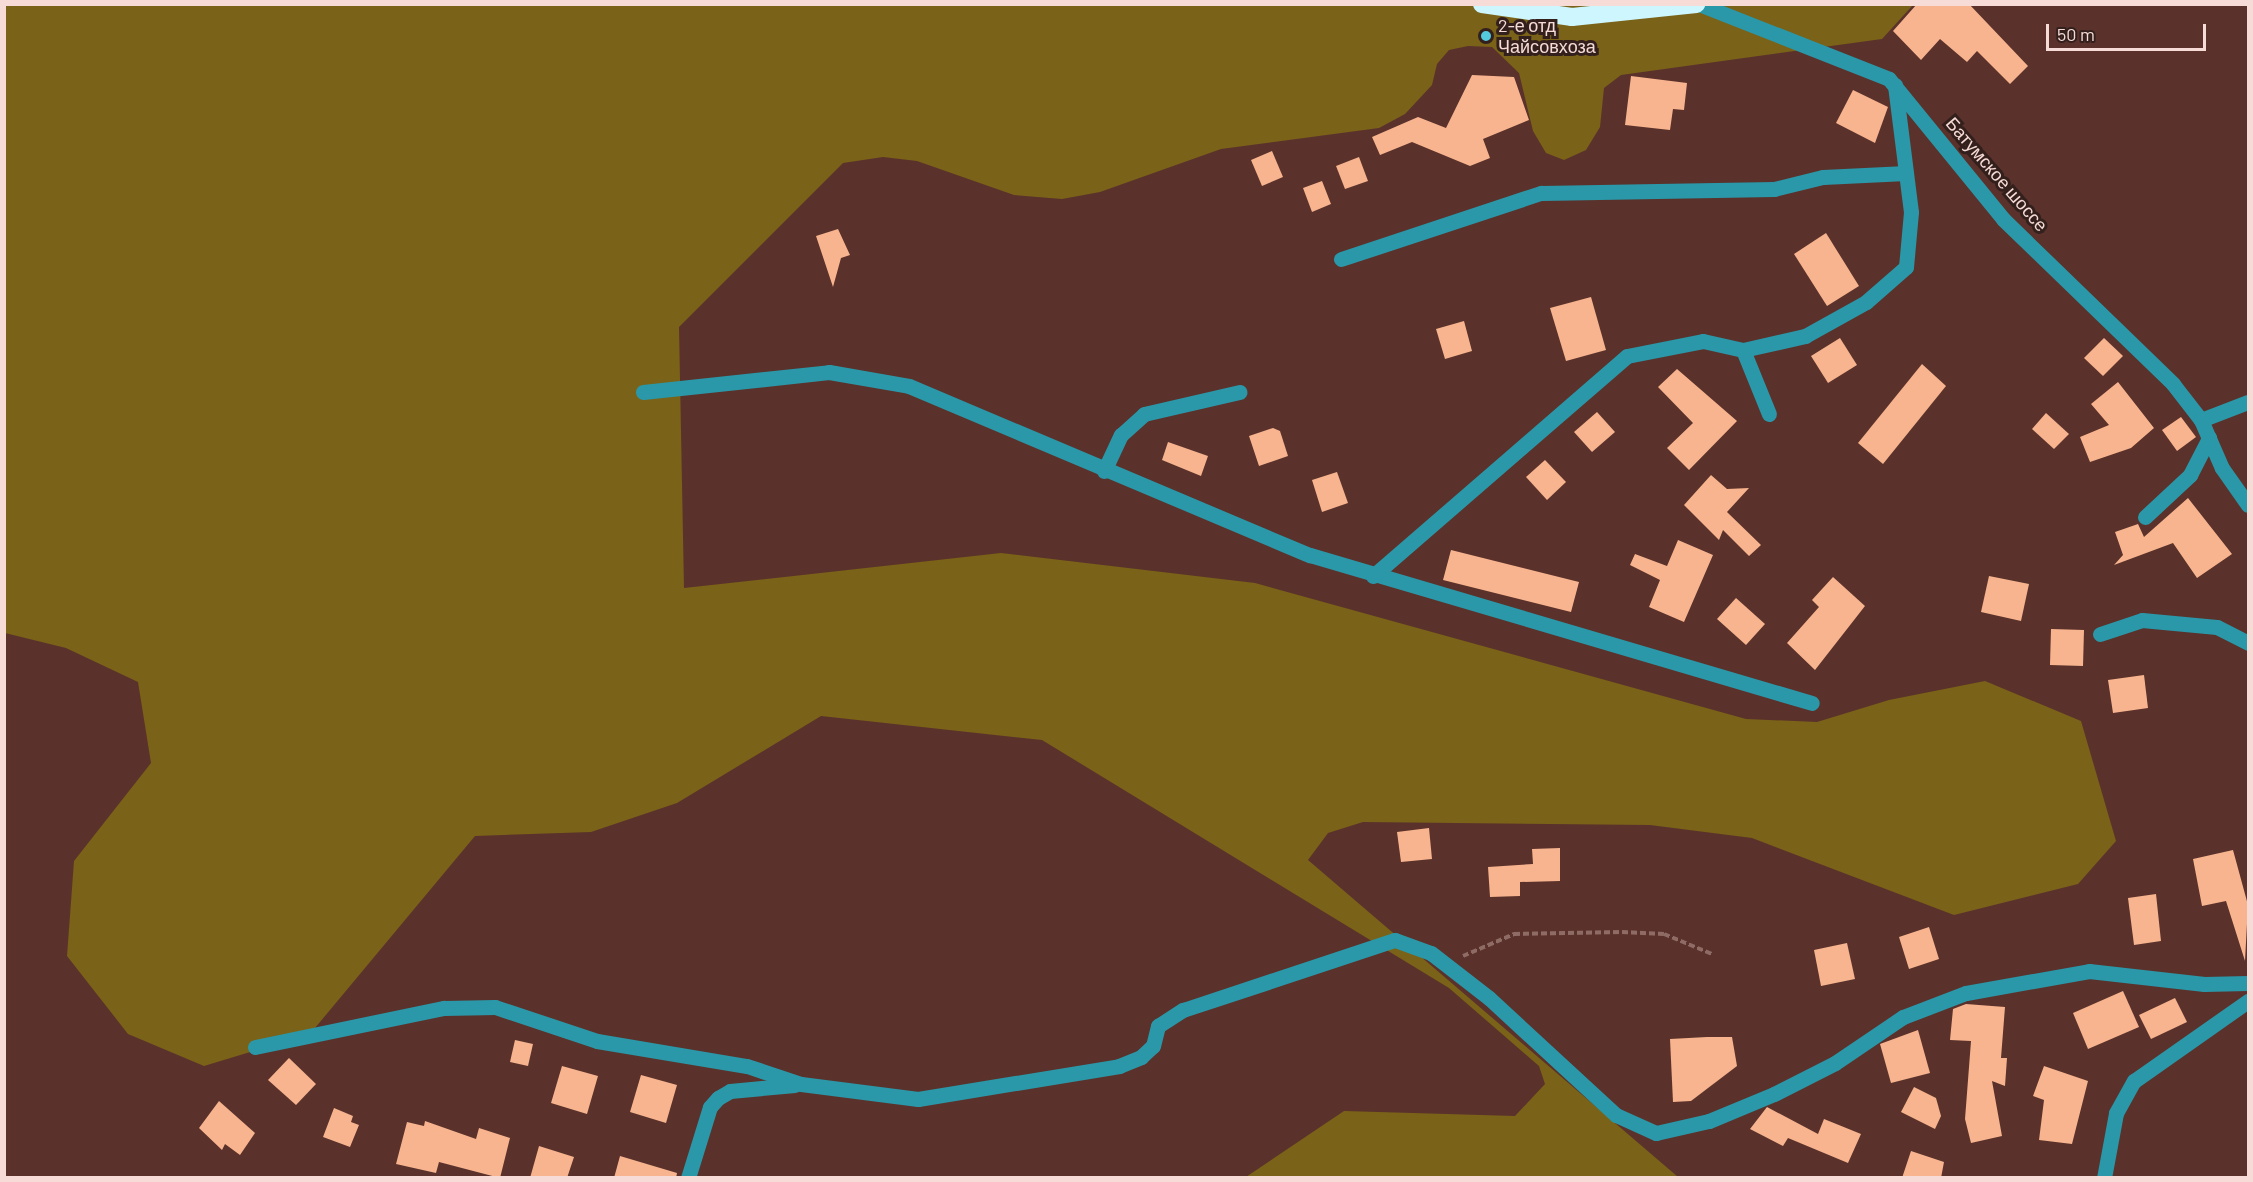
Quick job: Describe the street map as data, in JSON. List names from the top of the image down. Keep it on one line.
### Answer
{"streets":{"highway":["Батумское шоссе"]},"places":["2-е отд Чайсовхоза"],"scale_bar":"50 m"}
